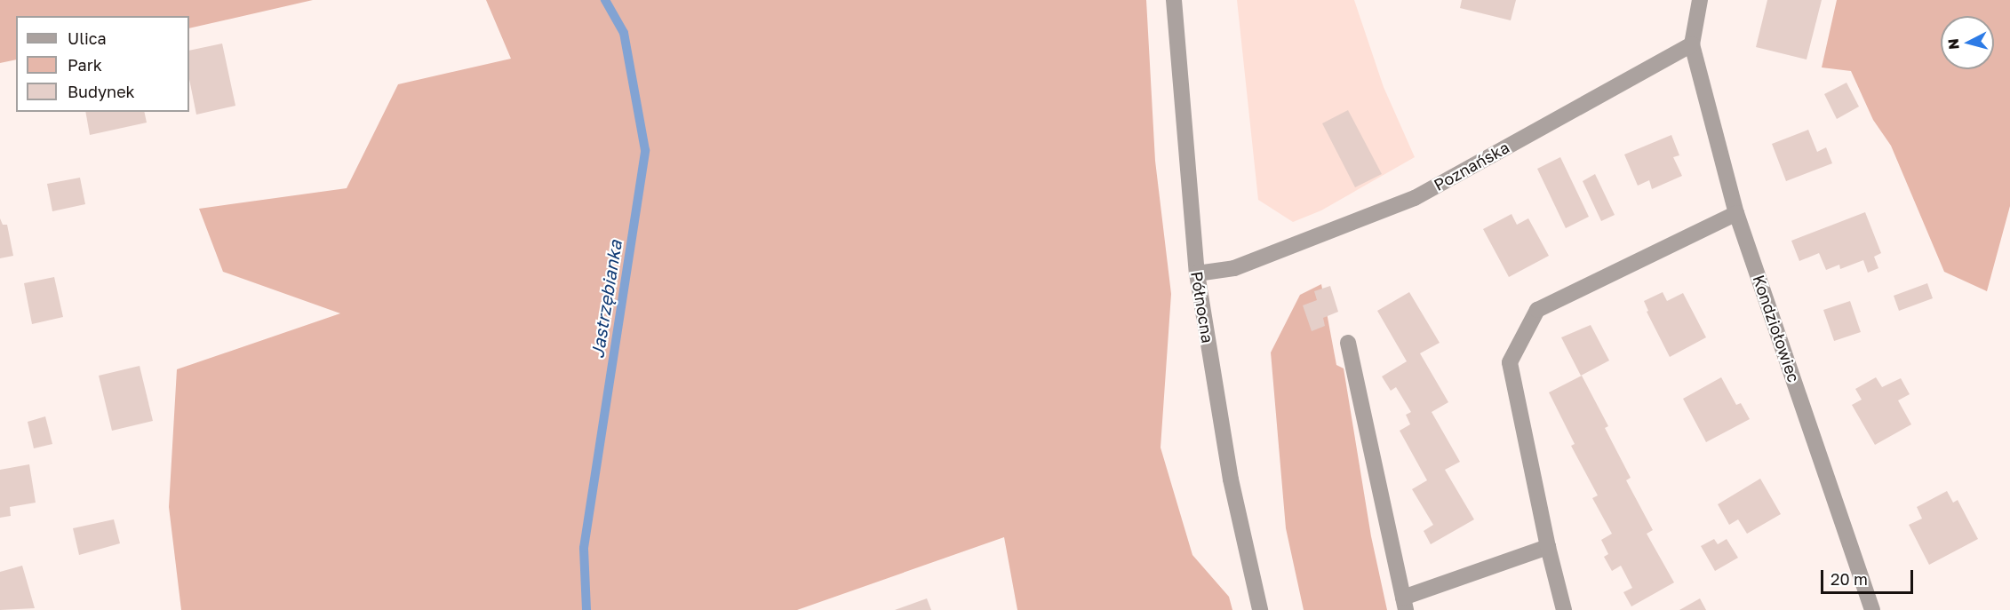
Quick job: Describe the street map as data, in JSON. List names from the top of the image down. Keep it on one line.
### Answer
{"streets":{"street":["Poznańska","Północna","Kondziołowiec"]},"crossings":[["Poznańska","Północna"],["Poznańska","Kondziołowiec"]],"water":["Jastrzębianka"],"legend":["Ulica","Park","Budynek"],"scale_bar":"20 m","north":"left"}
